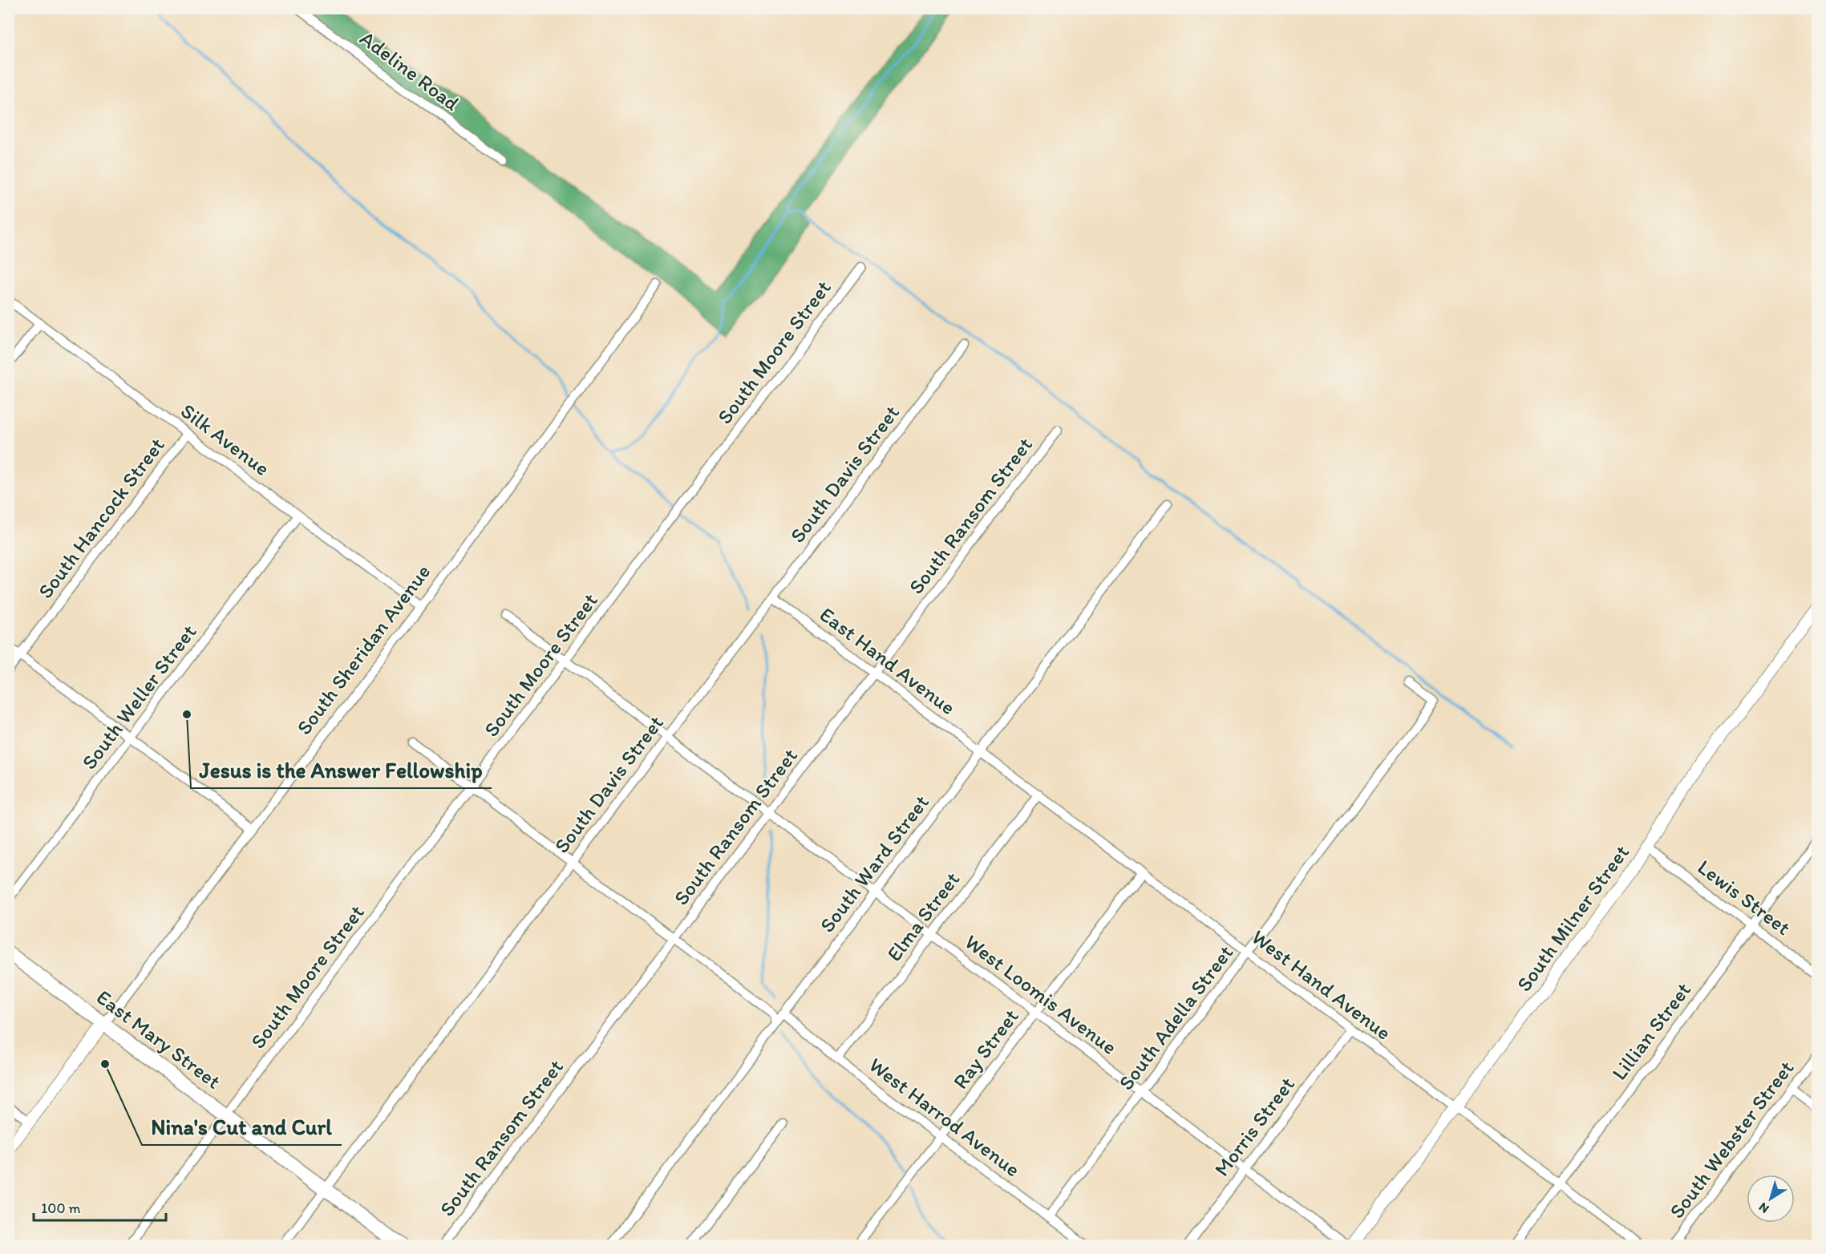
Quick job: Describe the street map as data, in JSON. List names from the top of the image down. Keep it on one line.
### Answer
{"streets":{"main road":["East Mary Street"],"street":["Adeline Road","South Moore Street","Silk Avenue","South Davis Street","South Ransom Street","South Hancock Street","South Sheridan Avenue","East Hand Avenue","South Weller Street","South Ward Street","Lewis Street","Elma Street","South Milner Street","West Hand Avenue","West Loomis Avenue","South Adella Street","Lillian Street","Ray Street","West Harrod Avenue","Morris Street","South Webster Street"]},"crossings":[["South Moore Street","West Loomis Avenue"],["South Moore Street","East Mary Street"],["Silk Avenue","South Hancock Street"],["Silk Avenue","South Sheridan Avenue"],["Silk Avenue","South Weller Street"],["South Davis Street","East Hand Avenue"],["South Davis Street","West Loomis Avenue"],["South Davis Street","East Mary Street"],["South Ransom Street","East Hand Avenue"],["South Ransom Street","West Loomis Avenue"],["South Sheridan Avenue","East Mary Street"],["East Hand Avenue","South Ward Street"],["East Hand Avenue","West Hand Avenue"],["South Ward Street","West Hand Avenue"],["South Ward Street","West Loomis Avenue"],["South Ward Street","West Harrod Avenue"],["Lewis Street","South Milner Street"],["Lewis Street","Lillian Street"],["Elma Street","West Hand Avenue"],["Elma Street","West Loomis Avenue"],["Elma Street","West Harrod Avenue"],["South Milner Street","West Hand Avenue"],["South Milner Street","West Loomis Avenue"],["West Hand Avenue","South Adella Street"],["West Hand Avenue","Lillian Street"],["West Hand Avenue","Ray Street"],["West Hand Avenue","Morris Street"],["West Loomis Avenue","South Adella Street"],["West Loomis Avenue","Ray Street"],["West Loomis Avenue","Morris Street"],["South Adella Street","West Harrod Avenue"],["Ray Street","West Harrod Avenue"]],"places":["Jesus is the Answer Fellowship","Nina's Cut and Curl"],"scale_bar":"100 m","north":"bottom left"}
